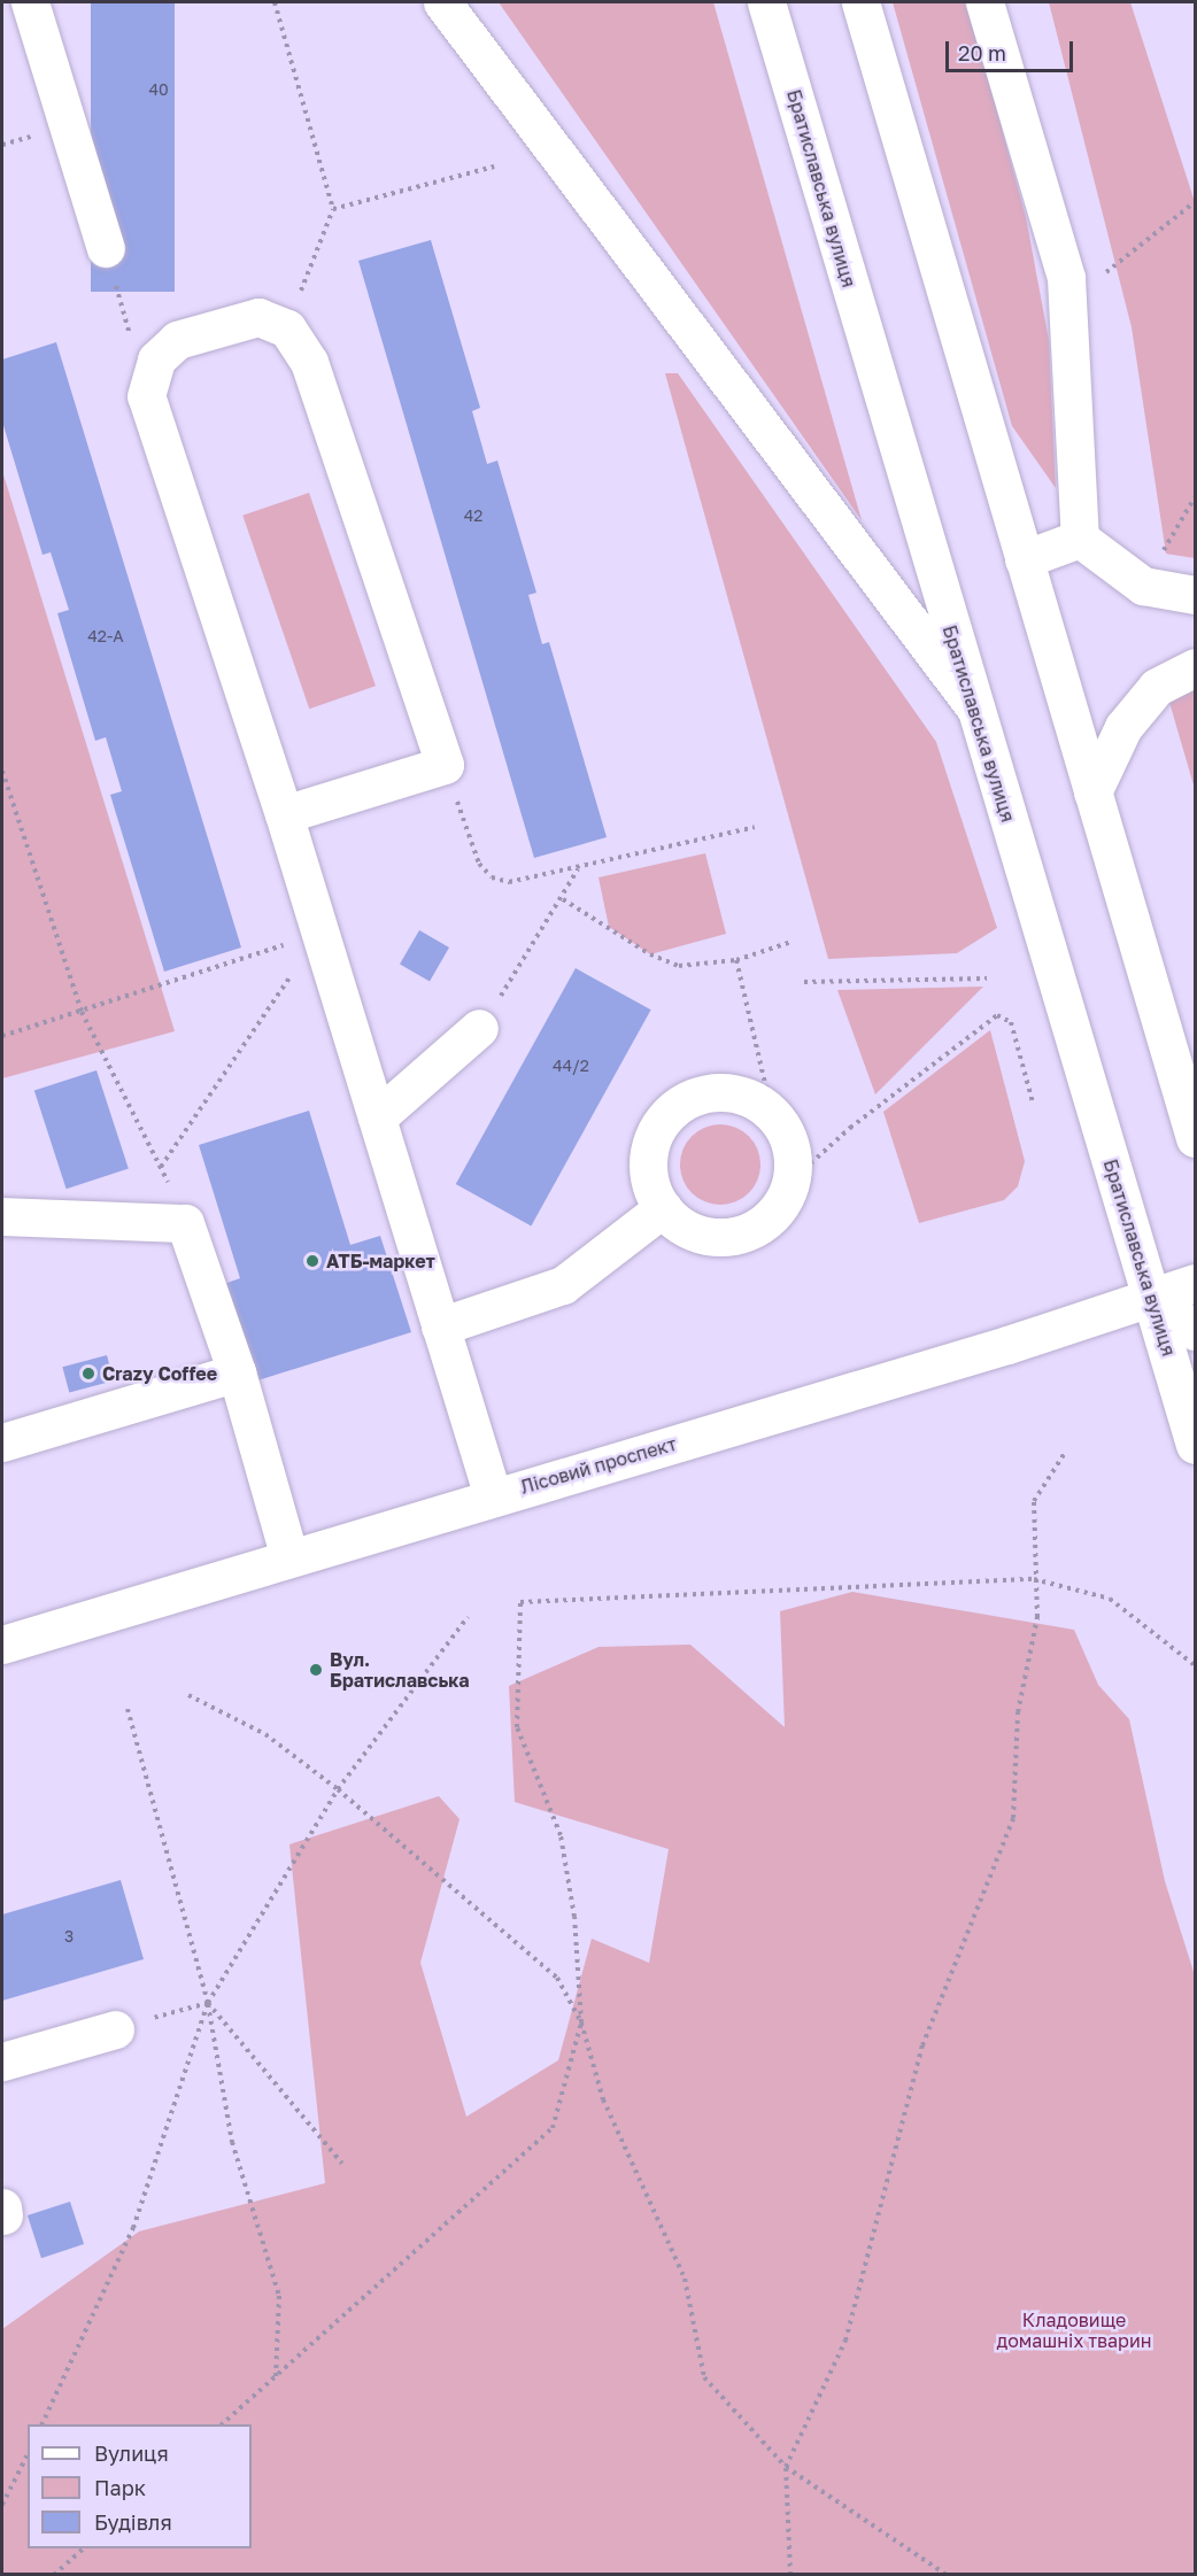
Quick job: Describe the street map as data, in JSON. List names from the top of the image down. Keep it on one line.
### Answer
{"streets":{"main road":["Братиславська вулиця","Лісовий проспект"]},"crossings":[["Братиславська вулиця","Лісовий проспект"]],"parks":["Кладовище домашніх тварин"],"places":["АТБ-маркет","Crazy Coffee","Вул. Братиславська"],"house_numbers":["40","42","42-А","44/2","3"],"legend":["Вулиця","Парк","Будівля"],"scale_bar":"20 m"}
